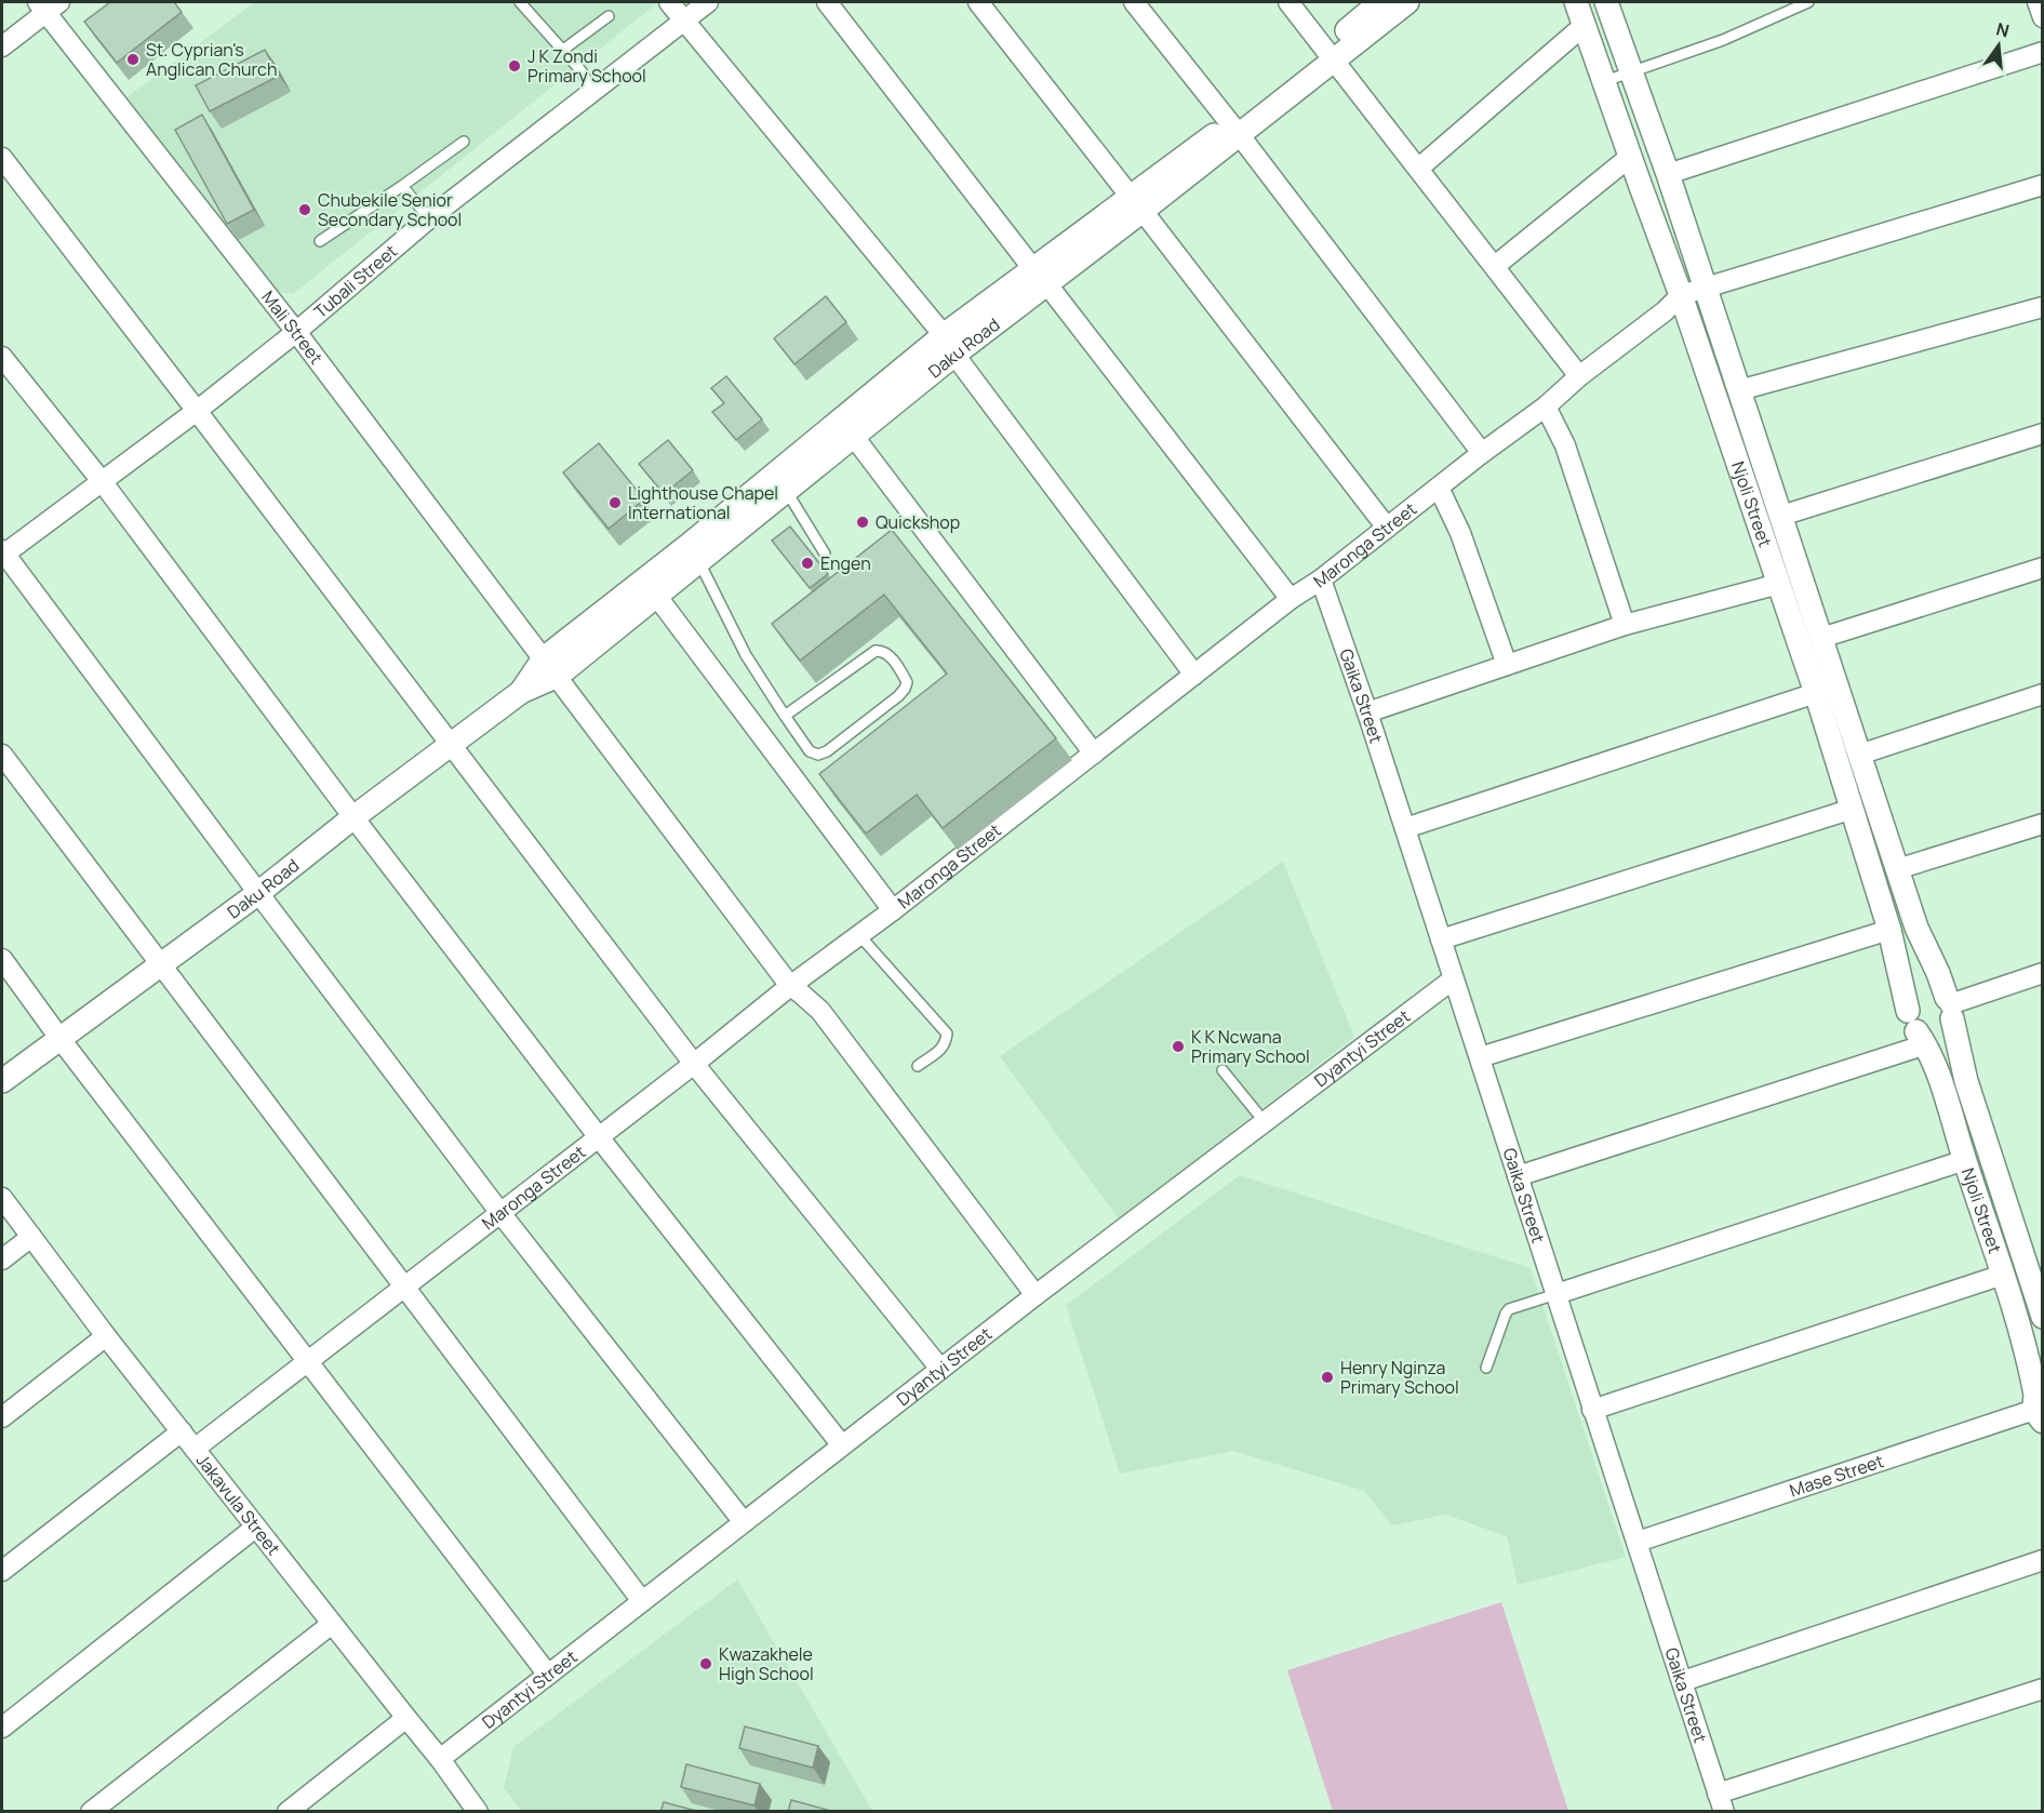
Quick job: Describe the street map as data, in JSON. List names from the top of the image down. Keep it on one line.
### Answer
{"streets":{"street":["Tubali Street","Mali Street","Daku Road","Njoli Street","Maronga Street","Gaika Street","Dyantyi Street","Mase Street","Jakavula Street"]},"crossings":[["Tubali Street","Mali Street"],["Mali Street","Daku Road"],["Mali Street","Maronga Street"],["Mali Street","Dyantyi Street"],["Njoli Street","Maronga Street"],["Njoli Street","Mase Street"],["Maronga Street","Gaika Street"],["Maronga Street","Jakavula Street"],["Gaika Street","Dyantyi Street"],["Gaika Street","Mase Street"],["Dyantyi Street","Jakavula Street"]],"places":["St. Cyprian's Anglican Church","J K Zondi Primary School","Chubekile Senior Secondary School","Lighthouse Chapel International","Quickshop","Engen","K K Ncwana Primary School","Henry Nginza Primary School","Kwazakhele High School"],"north":"top"}
